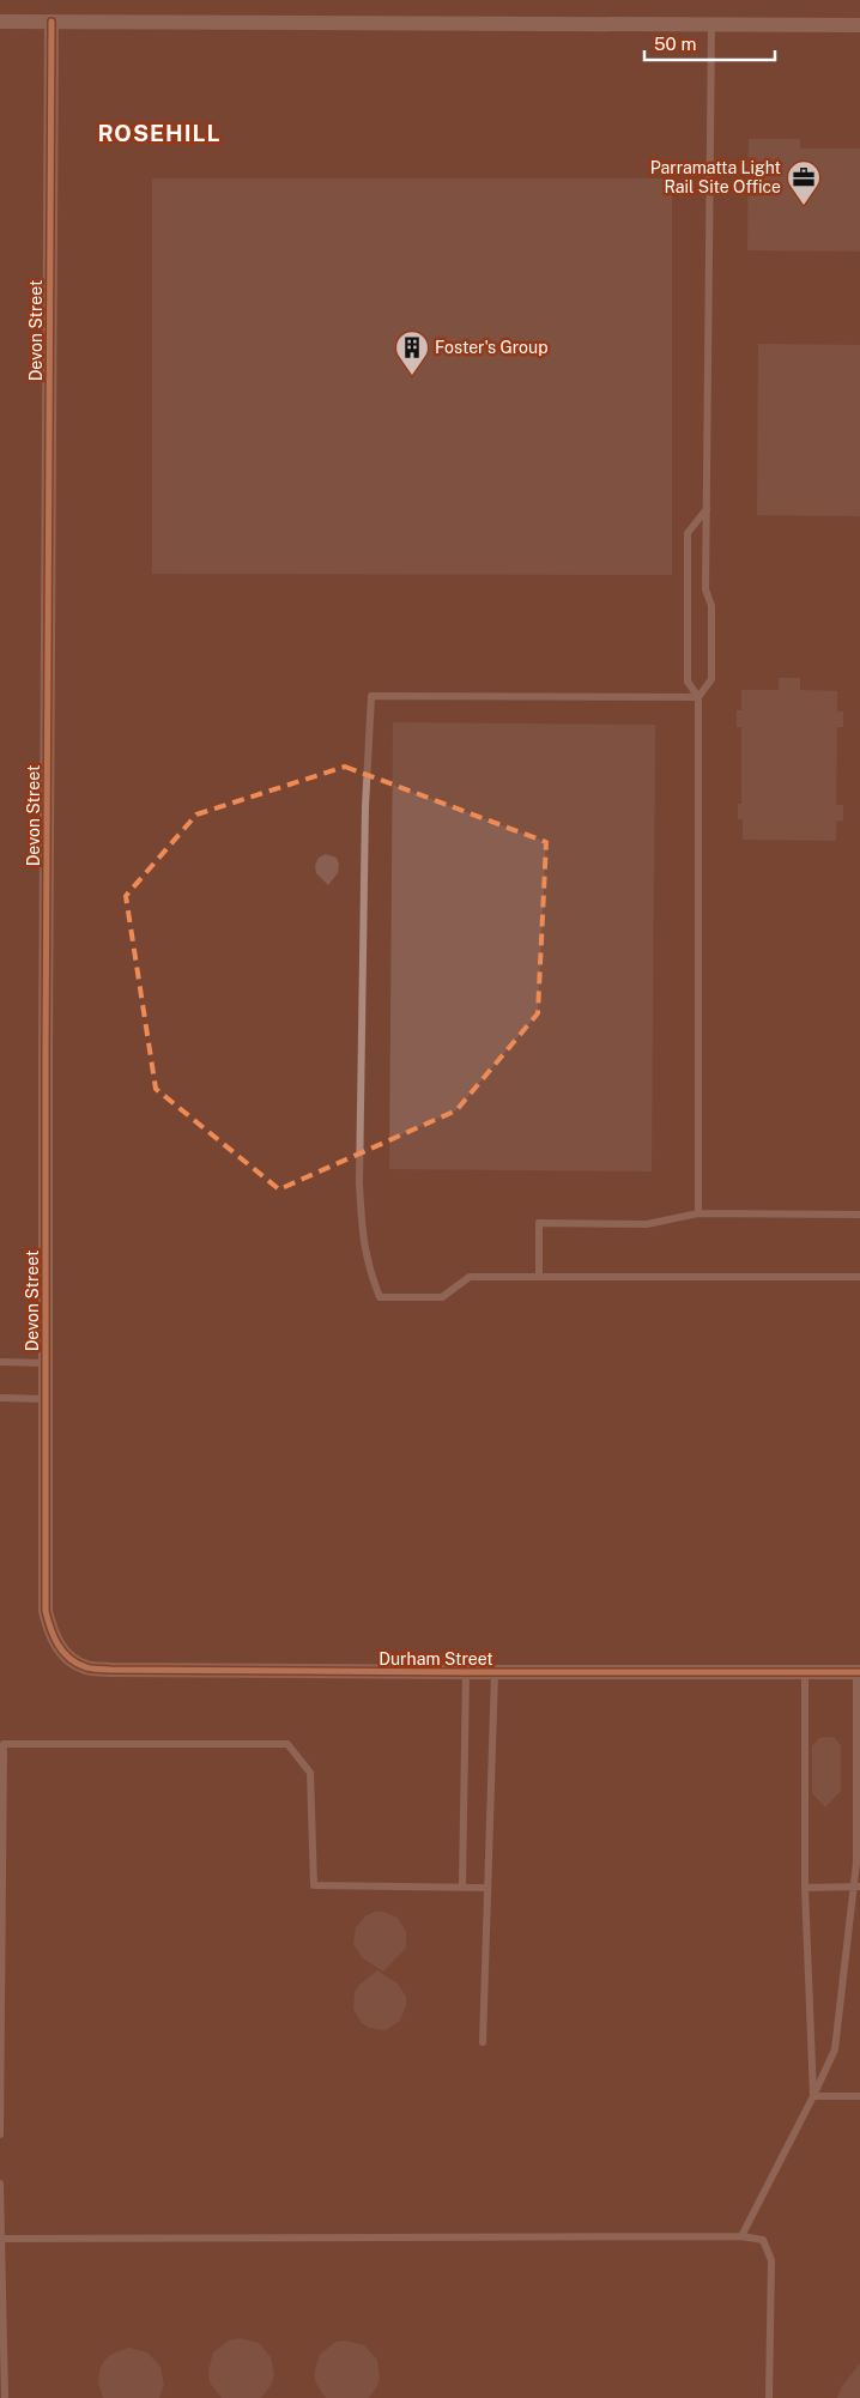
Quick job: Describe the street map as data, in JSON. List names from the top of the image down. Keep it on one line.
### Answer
{"streets":{"street":["Devon Street","Durham Street"]},"crossings":[["Devon Street","Durham Street"]],"districts":["ROSEHILL"],"places":{"office":["Parramatta Light Rail Site Office"],"building":["Foster's Group"]},"scale_bar":"50 m"}
